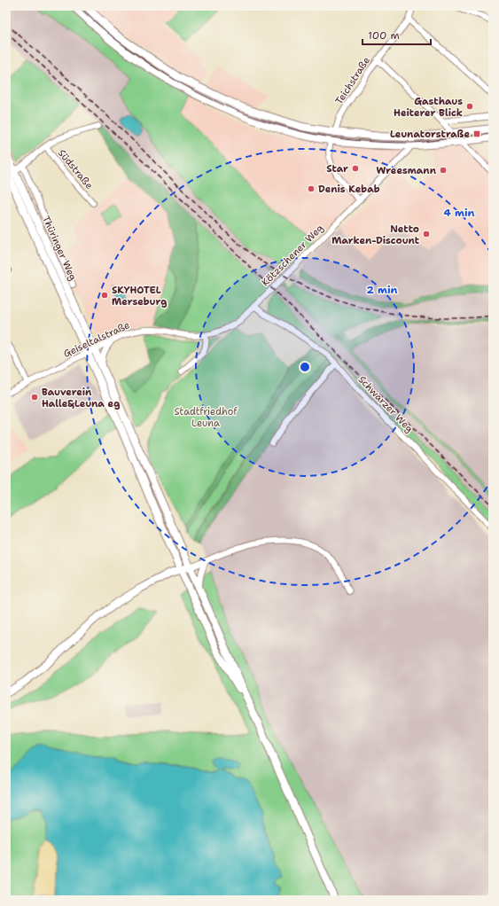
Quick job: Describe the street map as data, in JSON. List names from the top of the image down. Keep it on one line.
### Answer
{"streets":{"main road":["Thüringer Weg"],"street":["Teichstraße","Südstraße","Kötzschener Weg","Geiseltalstraße","Schwarzer Weg"]},"crossings":[["Thüringer Weg","Geiseltalstraße"],["Kötzschener Weg","Geiseltalstraße"],["Kötzschener Weg","Schwarzer Weg"]],"parks":["Stadtfriedhof Leuna"],"places":{"other":["Gasthaus Heiterer Blick","Star","Wreesmann","Denis Kebab","Netto Marken-Discount","SKYHOTEL Merseburg","Bauverein Halle&Leuna eg"],"transit":["Leunatorstraße"]},"scale_bar":"100 m","rings":["4 min","2 min"]}
